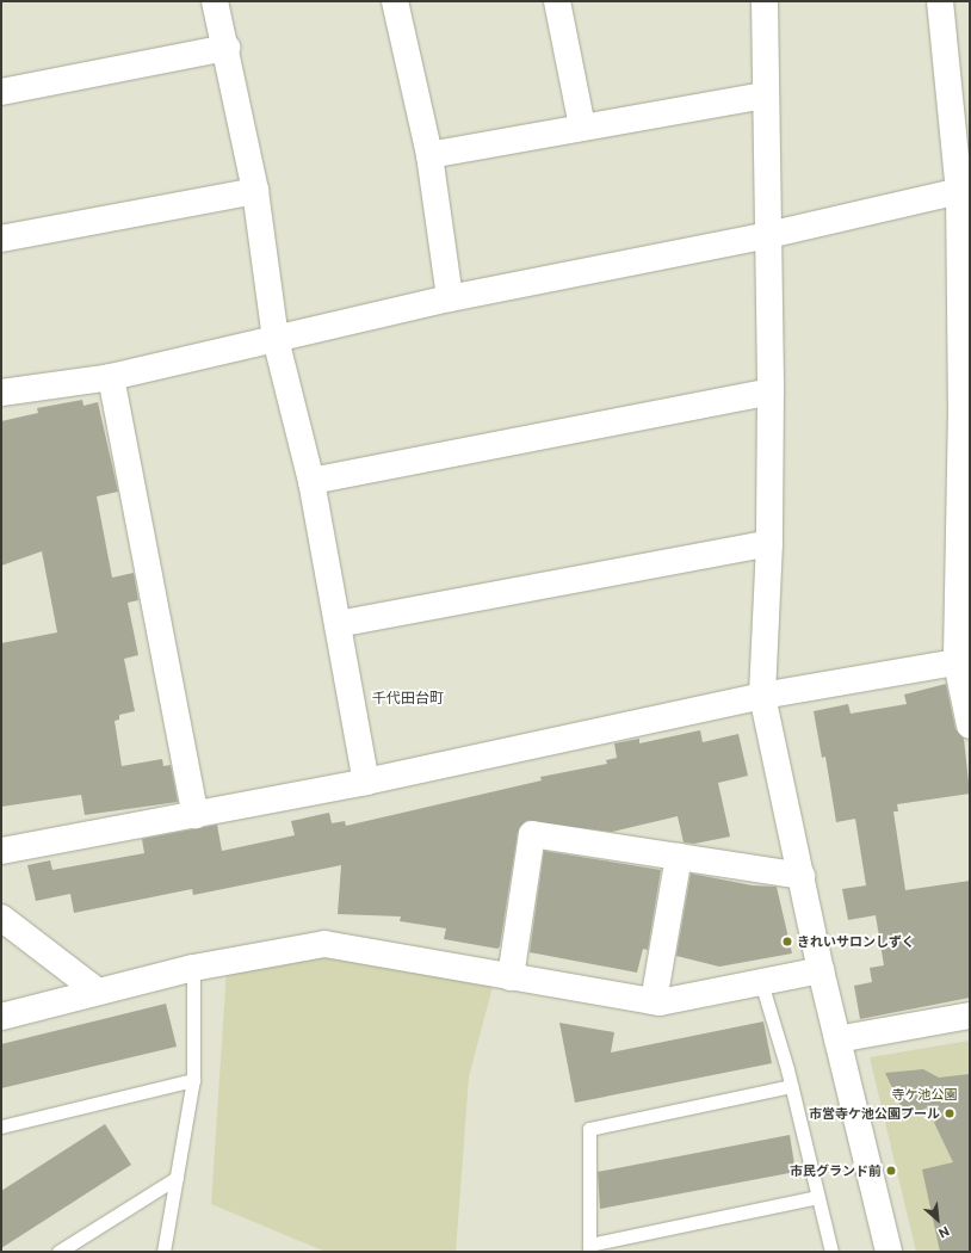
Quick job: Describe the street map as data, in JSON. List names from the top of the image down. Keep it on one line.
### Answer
{"districts":["千代田台町"],"parks":["寺ケ池公園"],"places":["きれいサロンしずく","市営寺ケ池公園プール","市民グランド前"],"north":"bottom right"}
